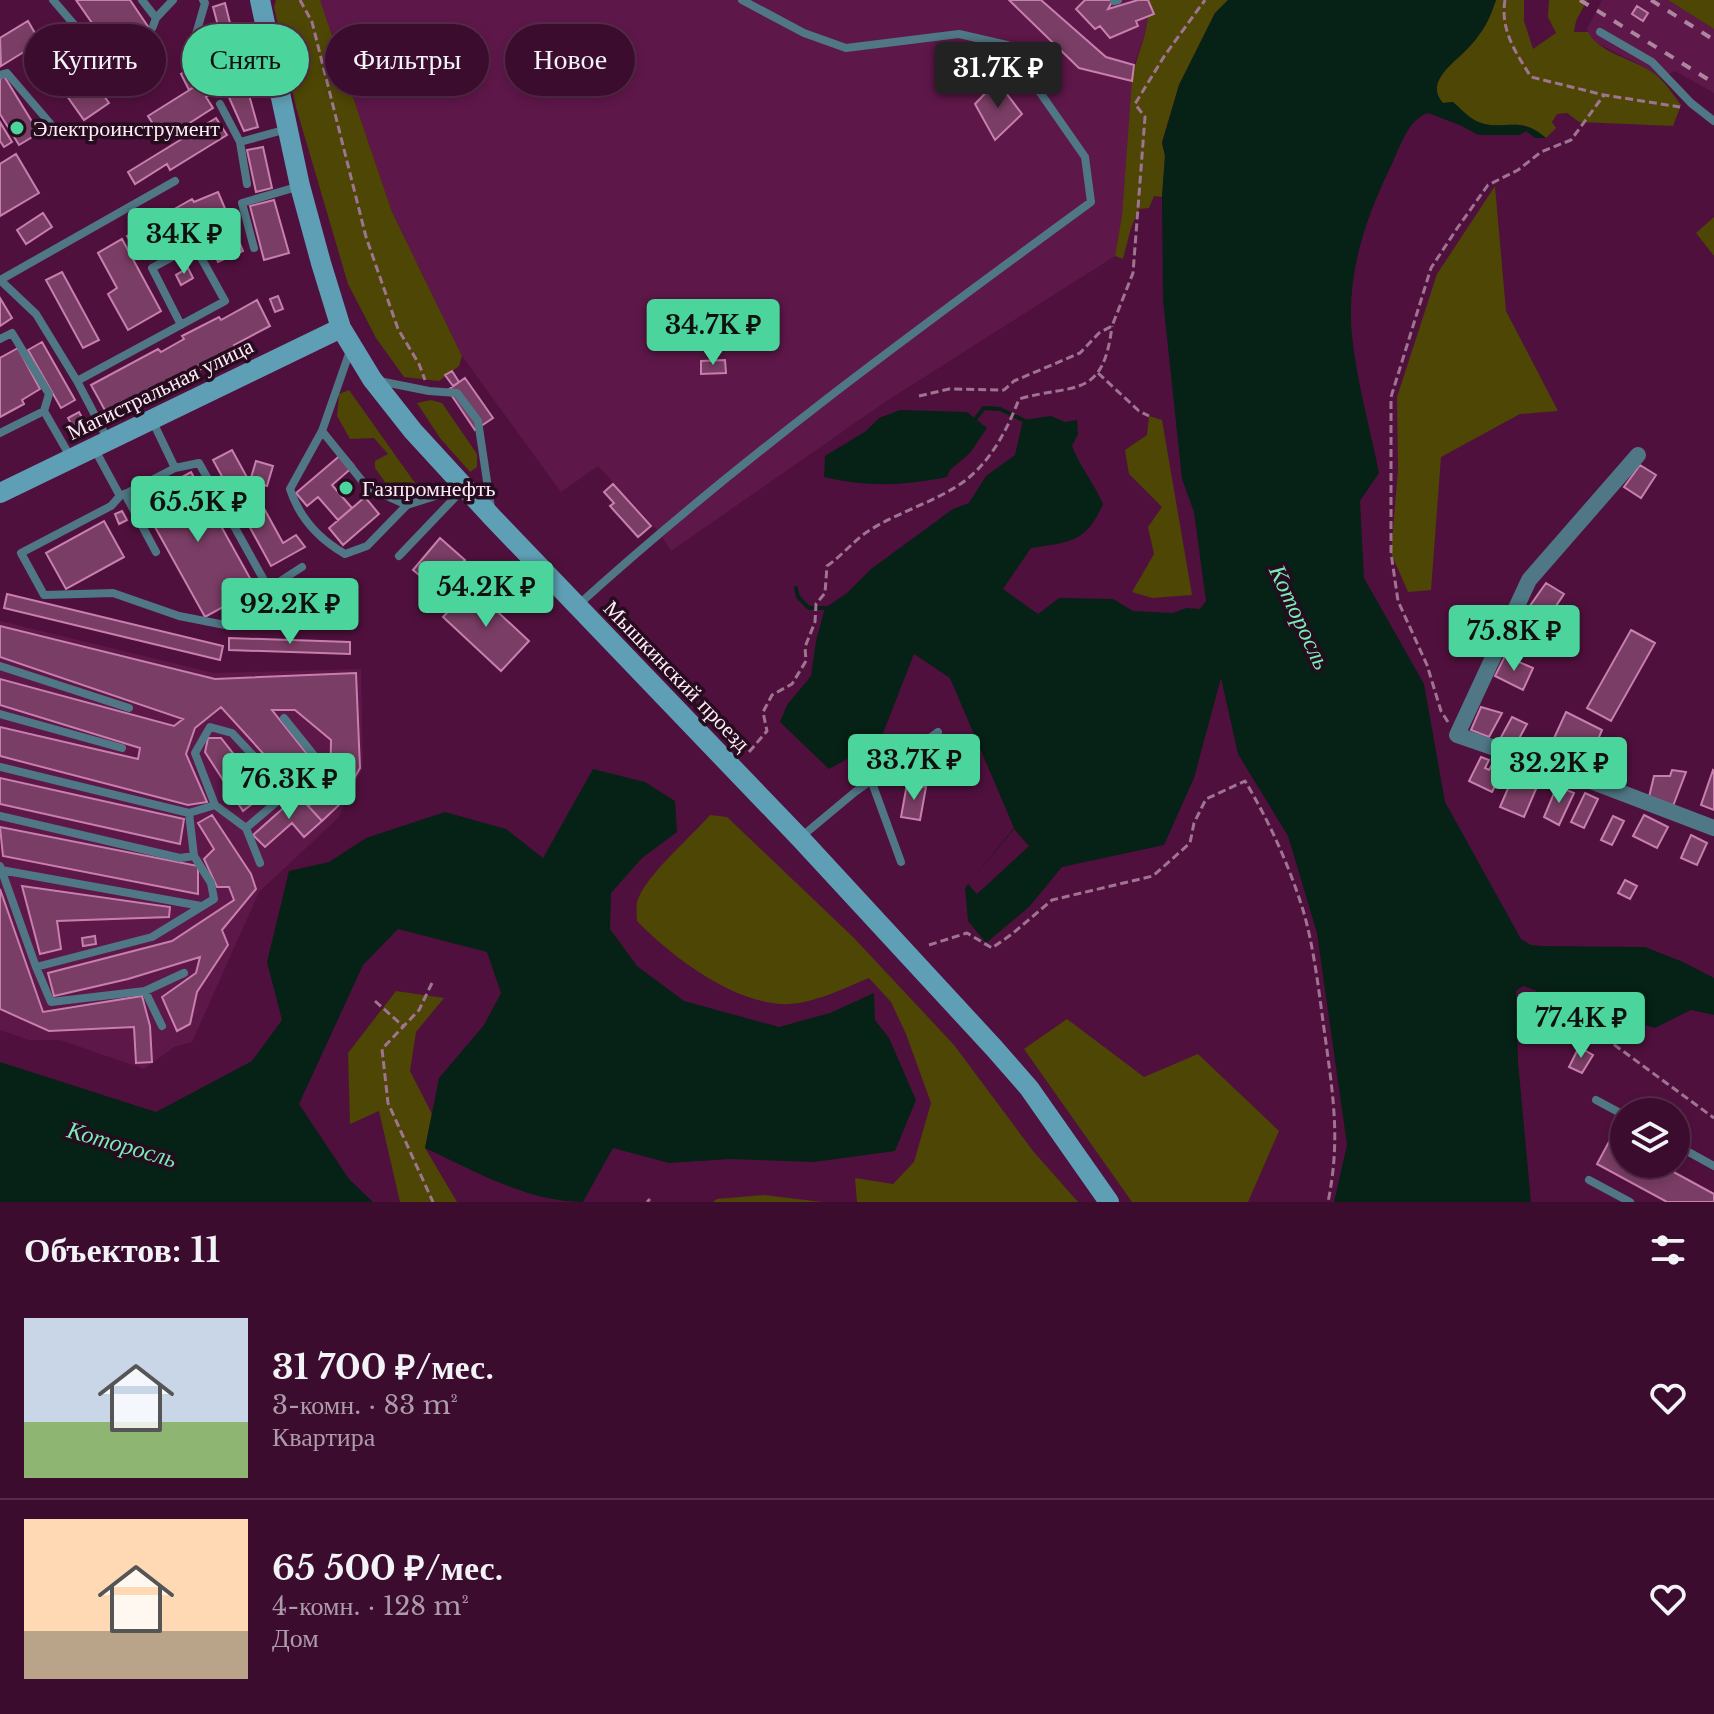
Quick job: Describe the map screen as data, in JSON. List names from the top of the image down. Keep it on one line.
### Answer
{"streets":{"main road":["Магистральная улица","Мышкинский проезд"]},"crossings":[["Магистральная улица","Мышкинский проезд"]],"water":["Которосль"],"places":["Электроинструмент","Газпромнефть"],"page":{"chip":["Купить","Снять","Фильтры","Новое"],"price":["31.7K ₽","34K ₽","34.7K ₽","65.5K ₽","54.2K ₽","92.2K ₽","75.8K ₽","33.7K ₽","32.2K ₽","76.3K ₽","77.4K ₽"],"heading":"Объектов: 11","list":[{"name":"31 700 ₽/мес.","note":"3-комн. · 83 m² · Квартира"},{"name":"65 500 ₽/мес.","note":"4-комн. · 128 m² · Дом"}]}}
